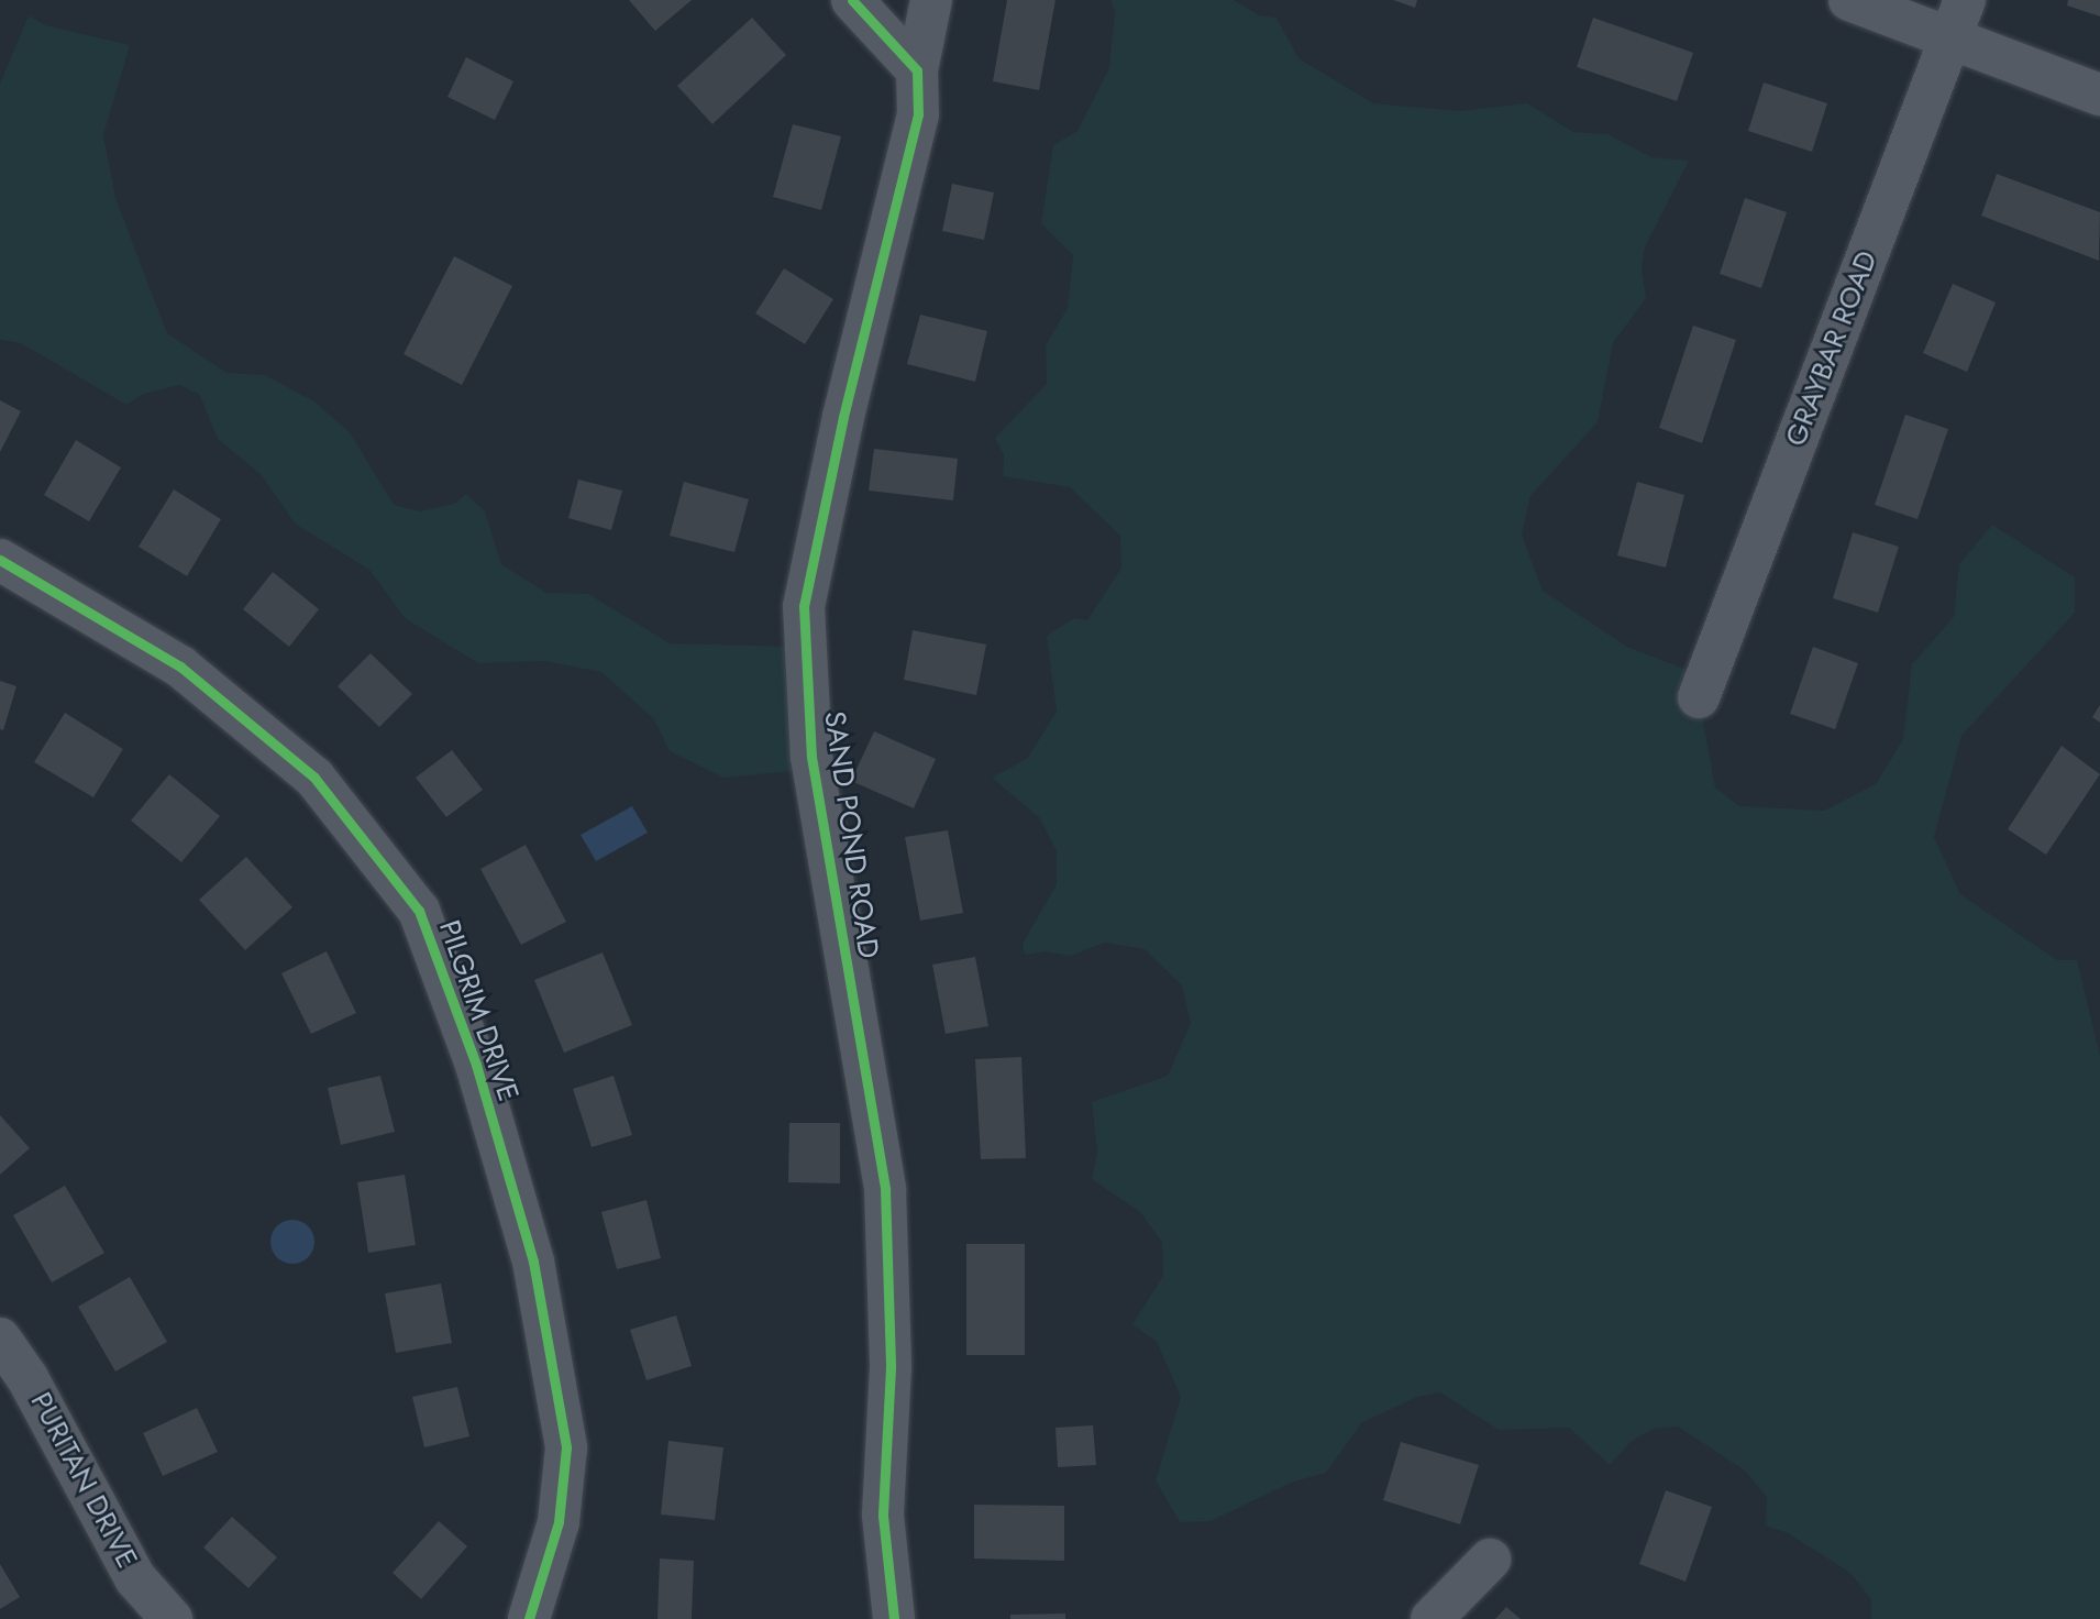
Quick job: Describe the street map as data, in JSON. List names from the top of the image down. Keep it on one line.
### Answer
{"streets":{"street":["GRAYBAR ROAD","SAND POND ROAD","PILGRIM DRIVE","PURITAN DRIVE"]}}
